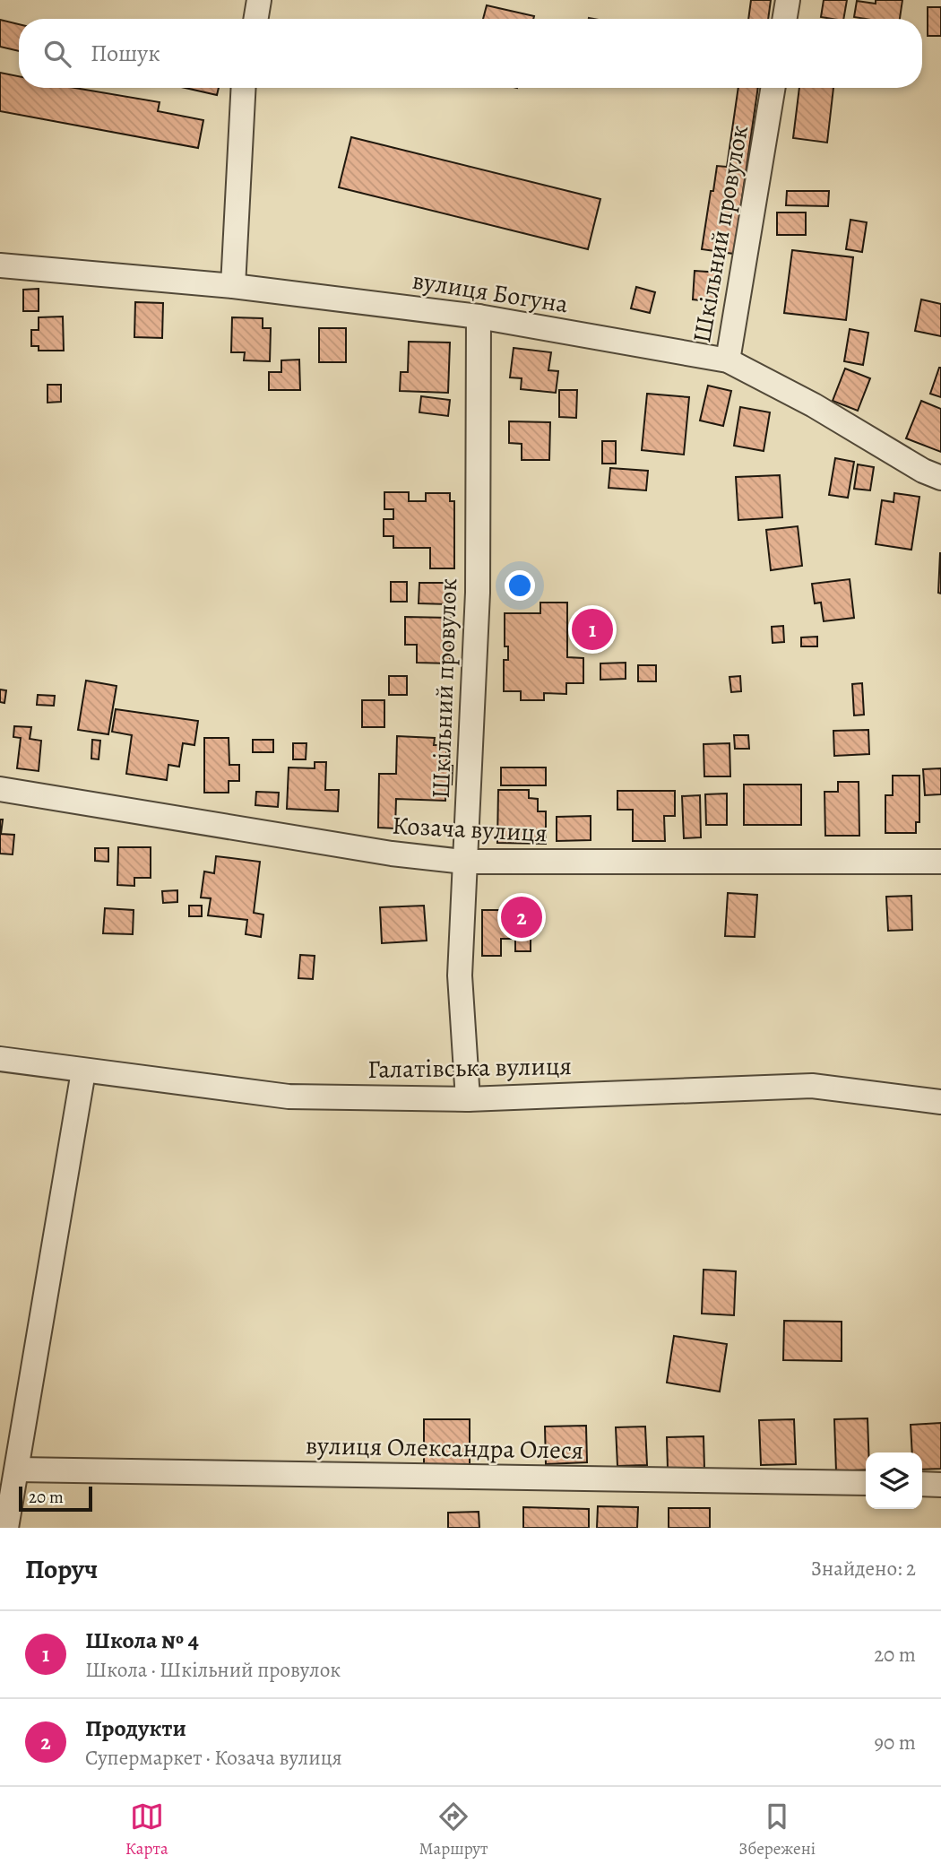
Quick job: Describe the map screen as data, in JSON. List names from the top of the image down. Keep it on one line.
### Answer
{"streets":{"street":["Шкільний провулок","вулиця Богуна","Козача вулиця","Галатівська вулиця","вулиця Олександра Олеся"]},"crossings":[["Шкільний провулок","вулиця Богуна"],["Шкільний провулок","Козача вулиця"],["Шкільний провулок","Галатівська вулиця"]],"scale_bar":"20 m","page":{"search":"Пошук","pins":["1","2"],"scale":"20 m","heading":["Поруч","Знайдено: 2"],"list":[{"mark":"1","name":"Школа № 4","note":"Школа · Шкільний провулок","value":"20 m"},{"mark":"2","name":"Продукти","note":"Супермаркет · Козача вулиця","value":"90 m"}],"nav":["Карта","Маршрут","Збережені"]}}
